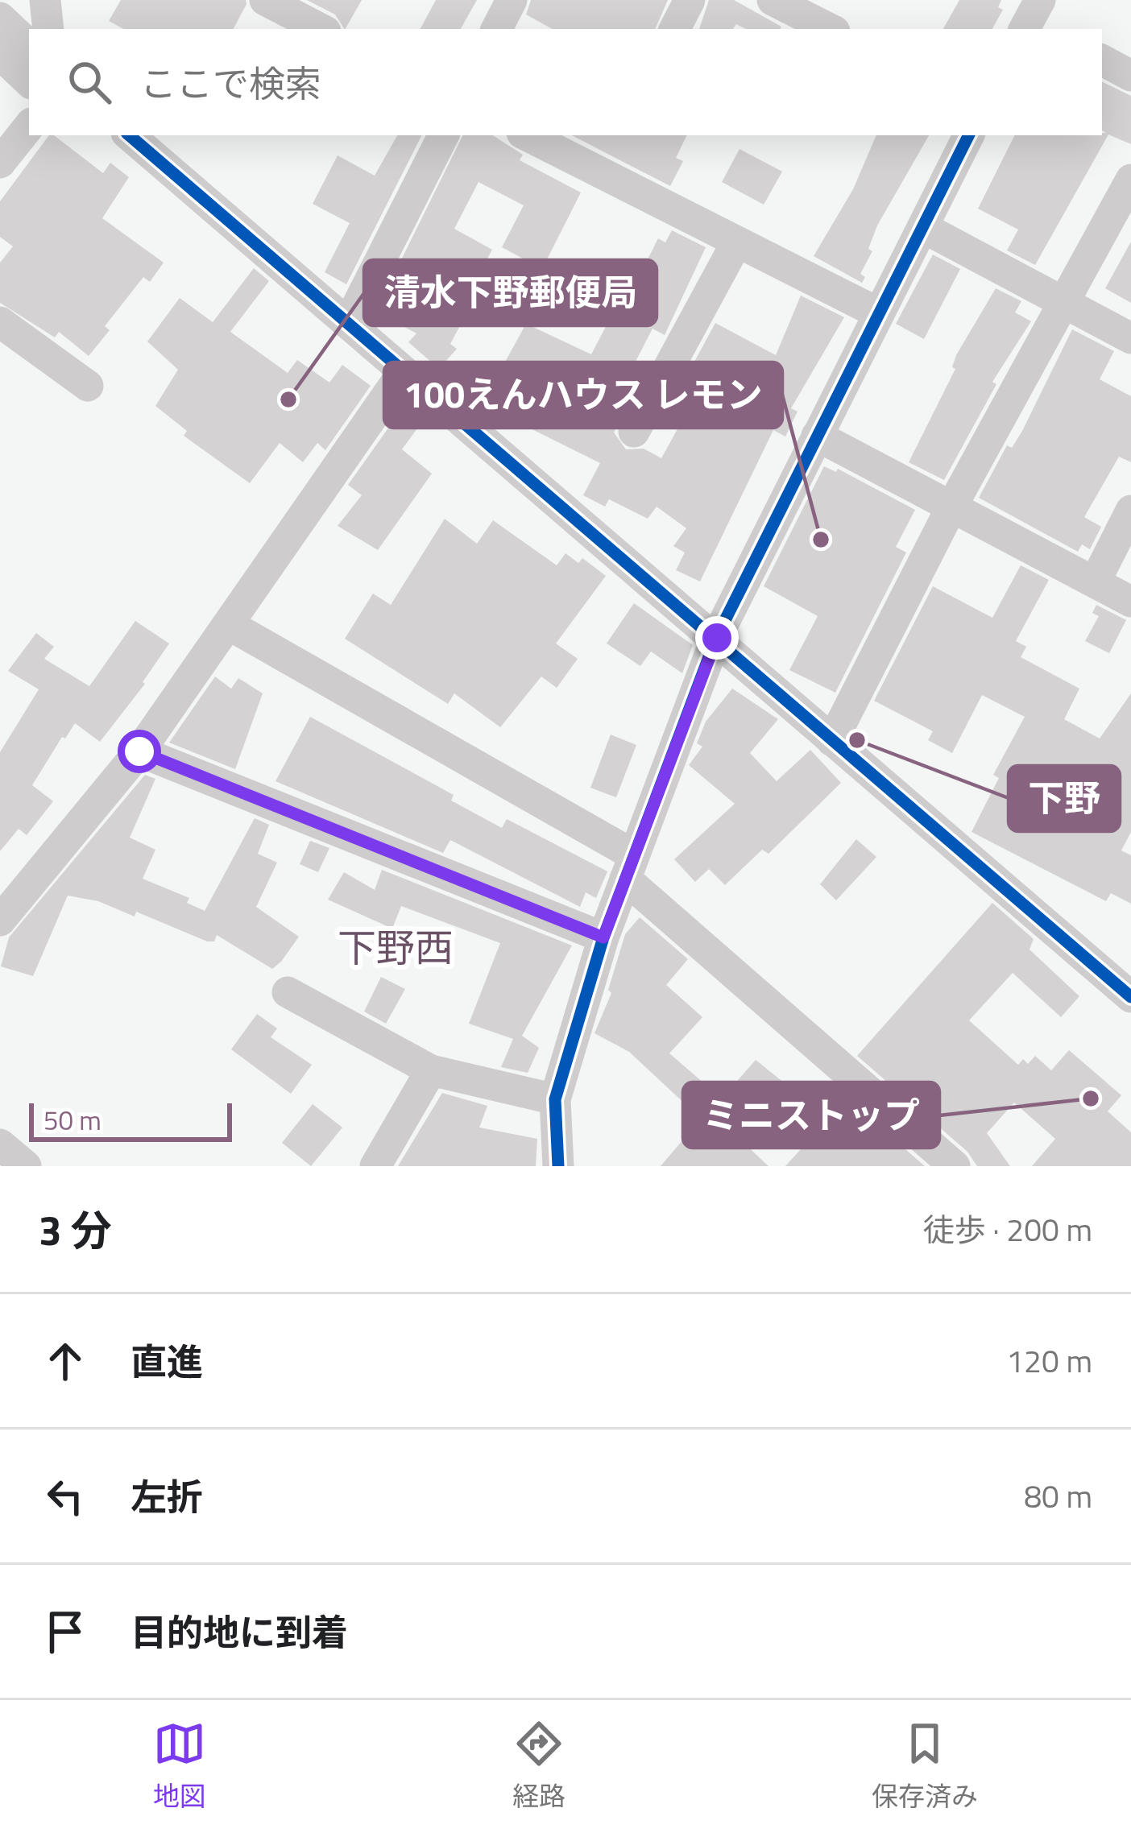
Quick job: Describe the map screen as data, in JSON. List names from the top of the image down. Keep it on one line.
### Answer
{"districts":["下野西"],"places":["清水下野郵便局","100えんハウス レモン","下野","ミニストップ"],"scale_bar":"50 m","page":{"search":"ここで検索","scale":"50 m","heading":["3 分","徒歩 · 200 m"],"list":[["直進","120 m"],["左折","80 m"],"目的地に到着"],"nav":["地図","経路","保存済み"]}}
